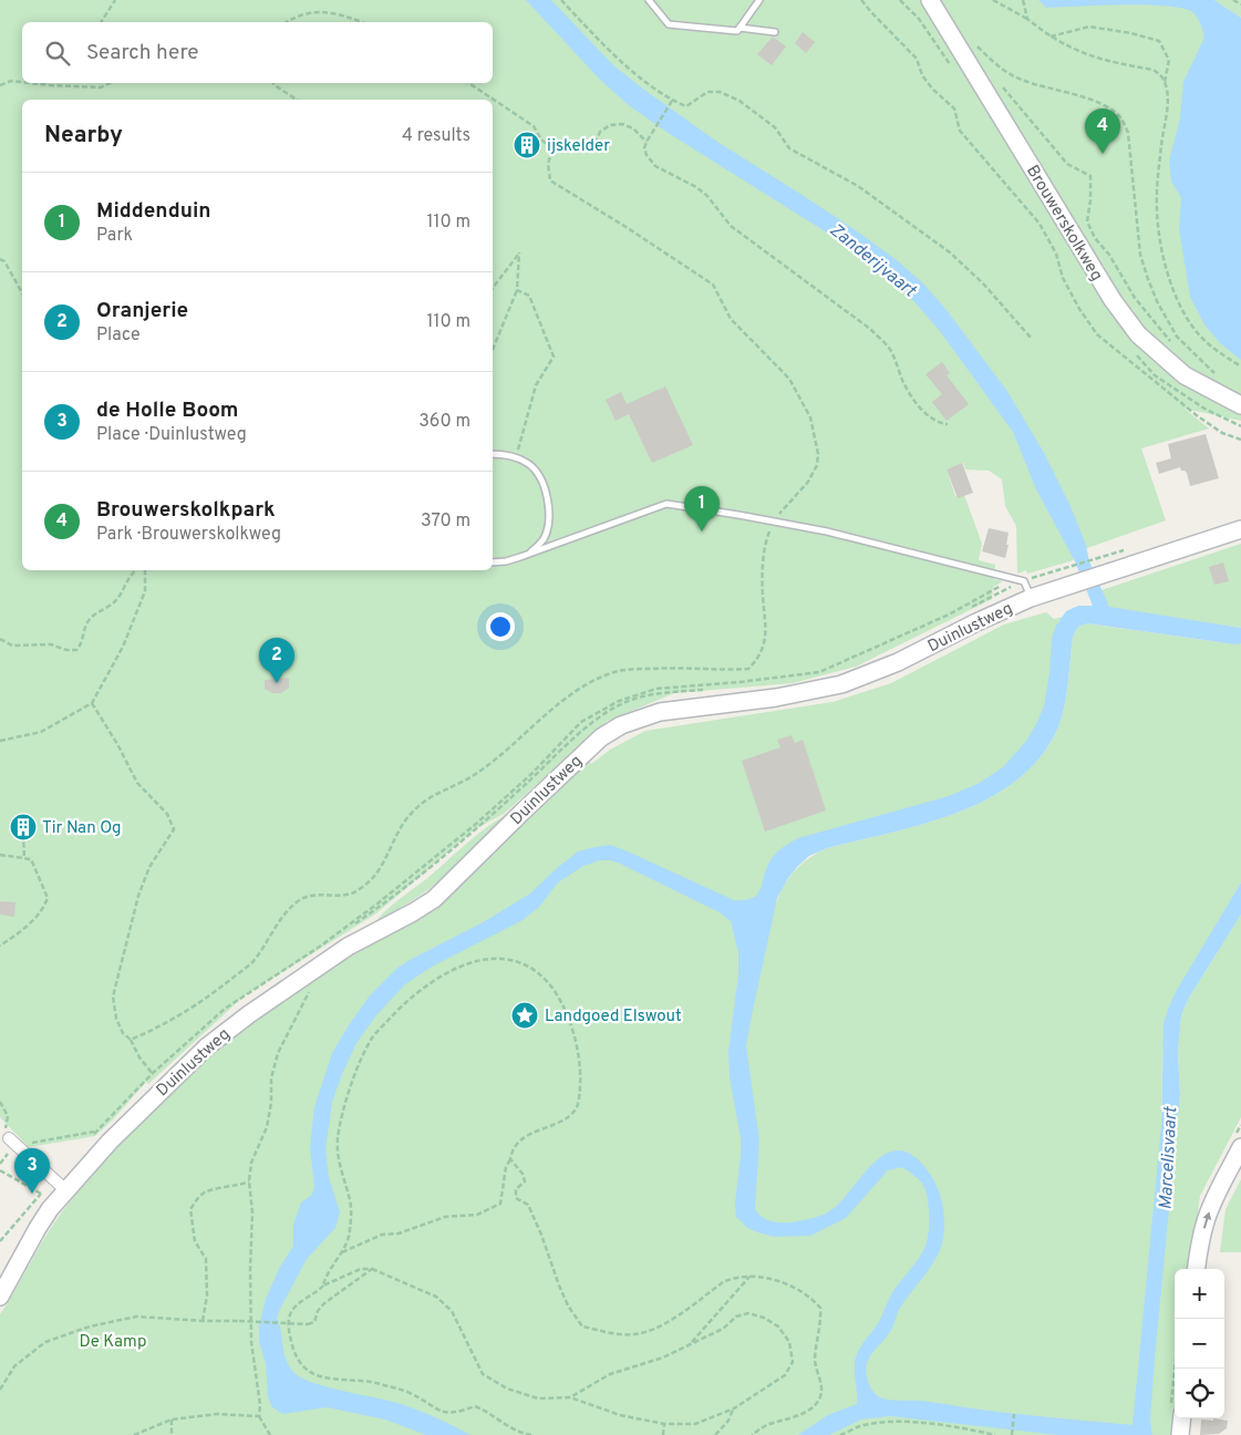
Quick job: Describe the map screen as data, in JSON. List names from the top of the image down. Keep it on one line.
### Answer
{"streets":{"street":["Brouwerskolkweg","Duinlustweg"]},"water":["Zanderijvaart","Marcelisvaart"],"parks":["De Kamp"],"places":{"building":["ijskelder","Tir Nan Og"],"place":["Landgoed Elswout"]},"page":{"search":"Search here","heading":["Nearby","4 results"],"pins":["4","1","2","3"],"list":[{"mark":"1","name":"Middenduin","note":"Park","value":"110 m"},{"mark":"2","name":"Oranjerie","note":"Place","value":"110 m"},{"mark":"3","name":"de Holle Boom","note":"Place · Duinlustweg","value":"360 m"},{"mark":"4","name":"Brouwerskolkpark","note":"Park · Brouwerskolkweg","value":"370 m"}],"map_buttons":["+","−"]}}
